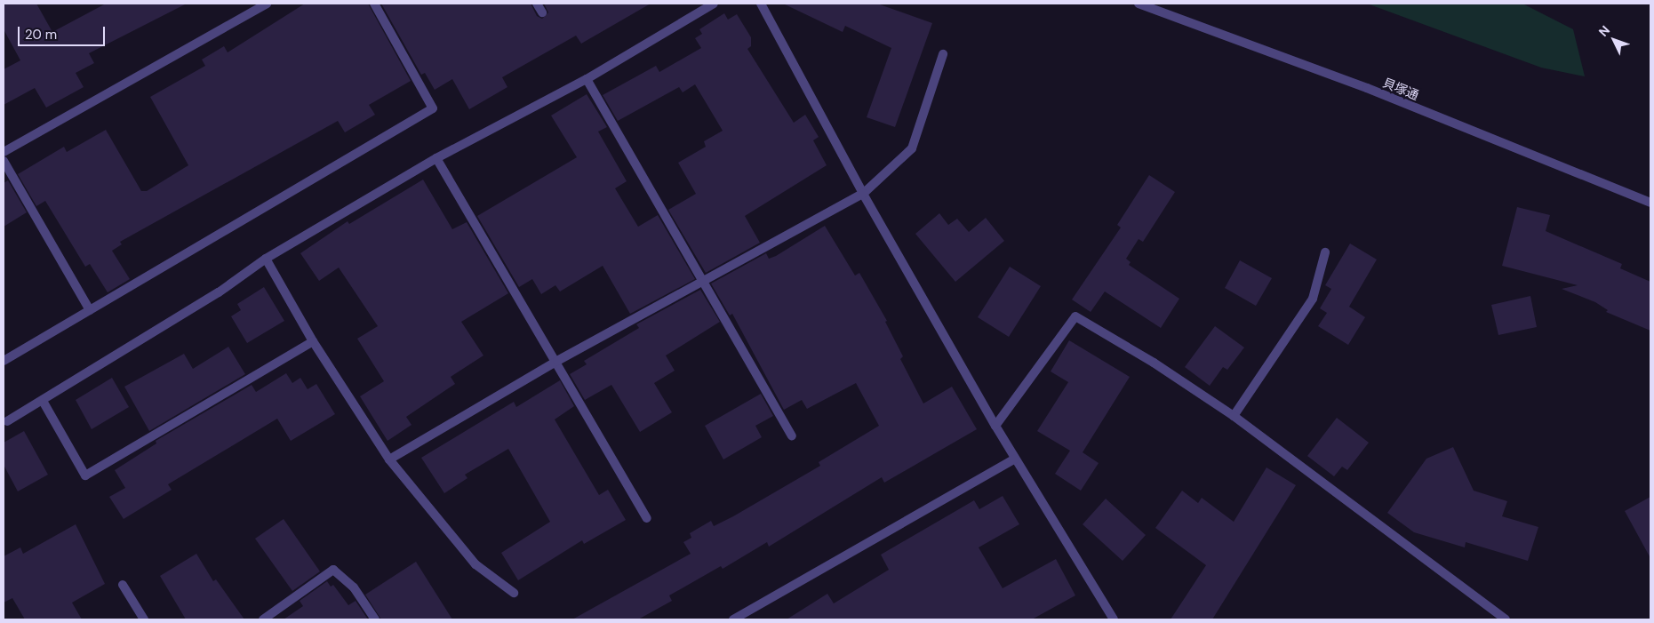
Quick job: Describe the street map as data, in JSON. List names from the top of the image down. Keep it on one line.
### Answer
{"streets":{"street":["貝塚通"]},"scale_bar":"20 m","north":"top left"}
